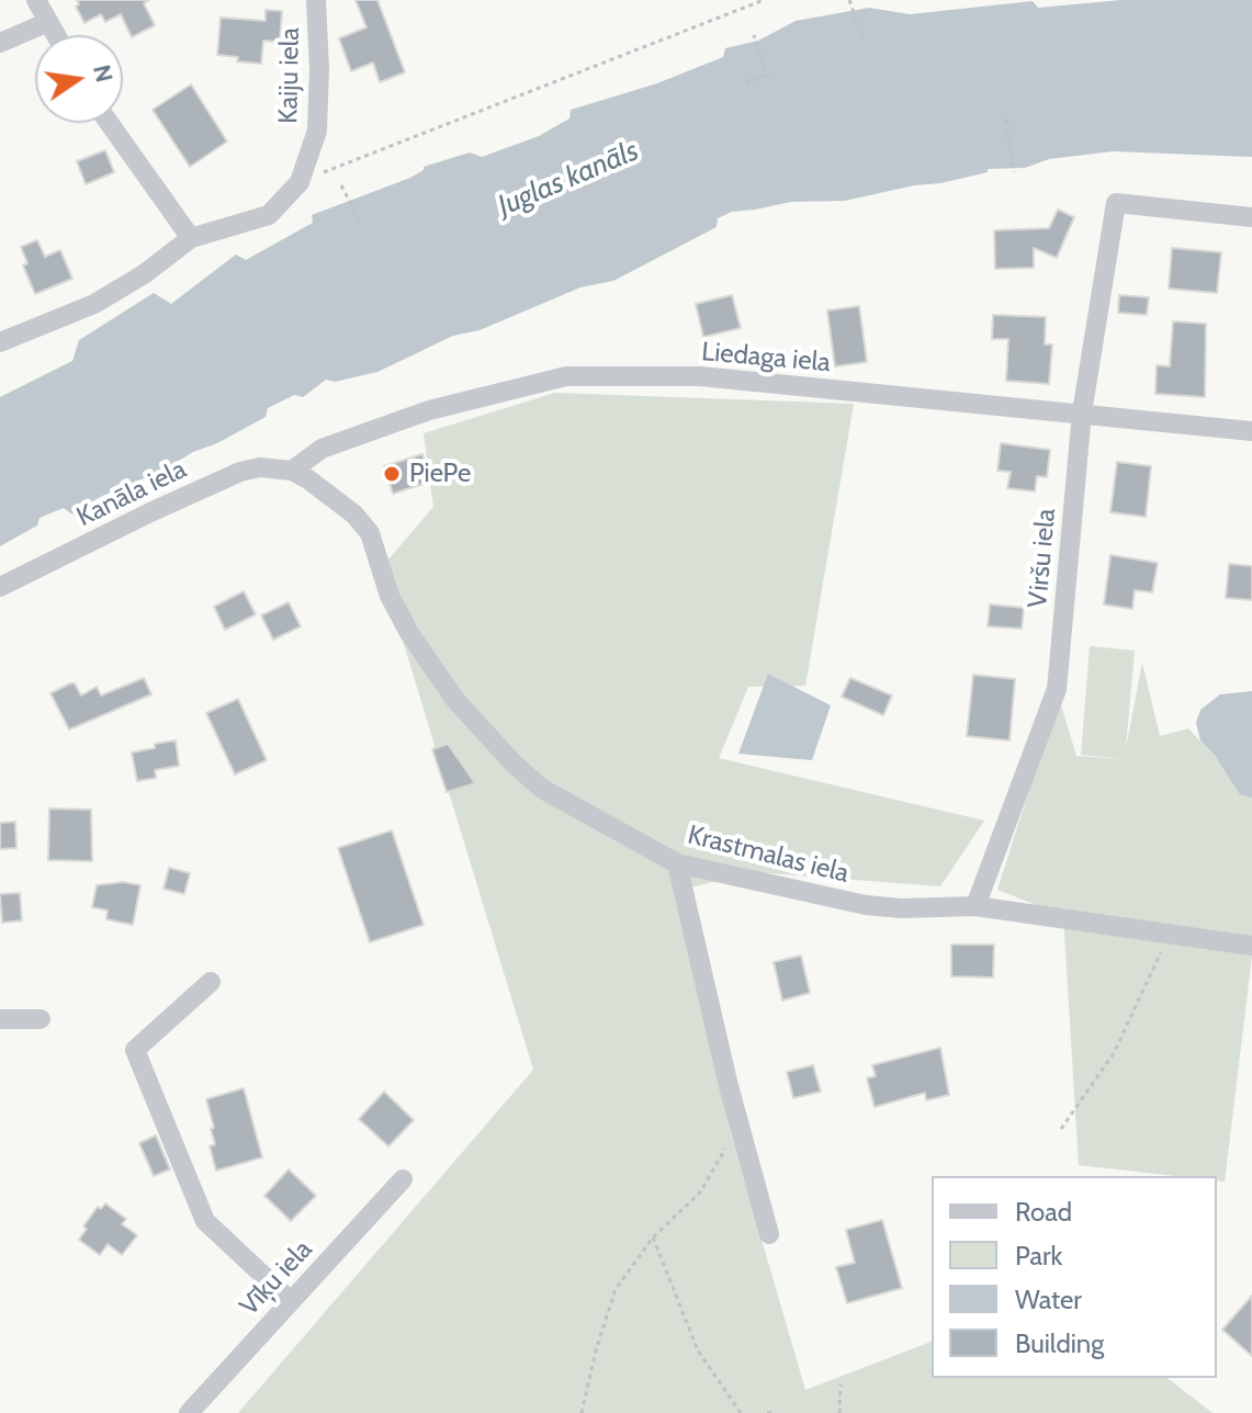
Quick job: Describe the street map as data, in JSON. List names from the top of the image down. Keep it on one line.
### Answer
{"streets":{"street":["Kaiju iela","Liedaga iela","Kanāla iela","Viršu iela","Krastmalas iela","Vīķu iela"]},"crossings":[["Liedaga iela","Kanāla iela"],["Liedaga iela","Viršu iela"],["Liedaga iela","Krastmalas iela"],["Kanāla iela","Krastmalas iela"],["Viršu iela","Krastmalas iela"]],"water":["Juglas kanāls"],"places":["PiePe"],"legend":["Road","Park","Water","Building"],"north":"right"}
